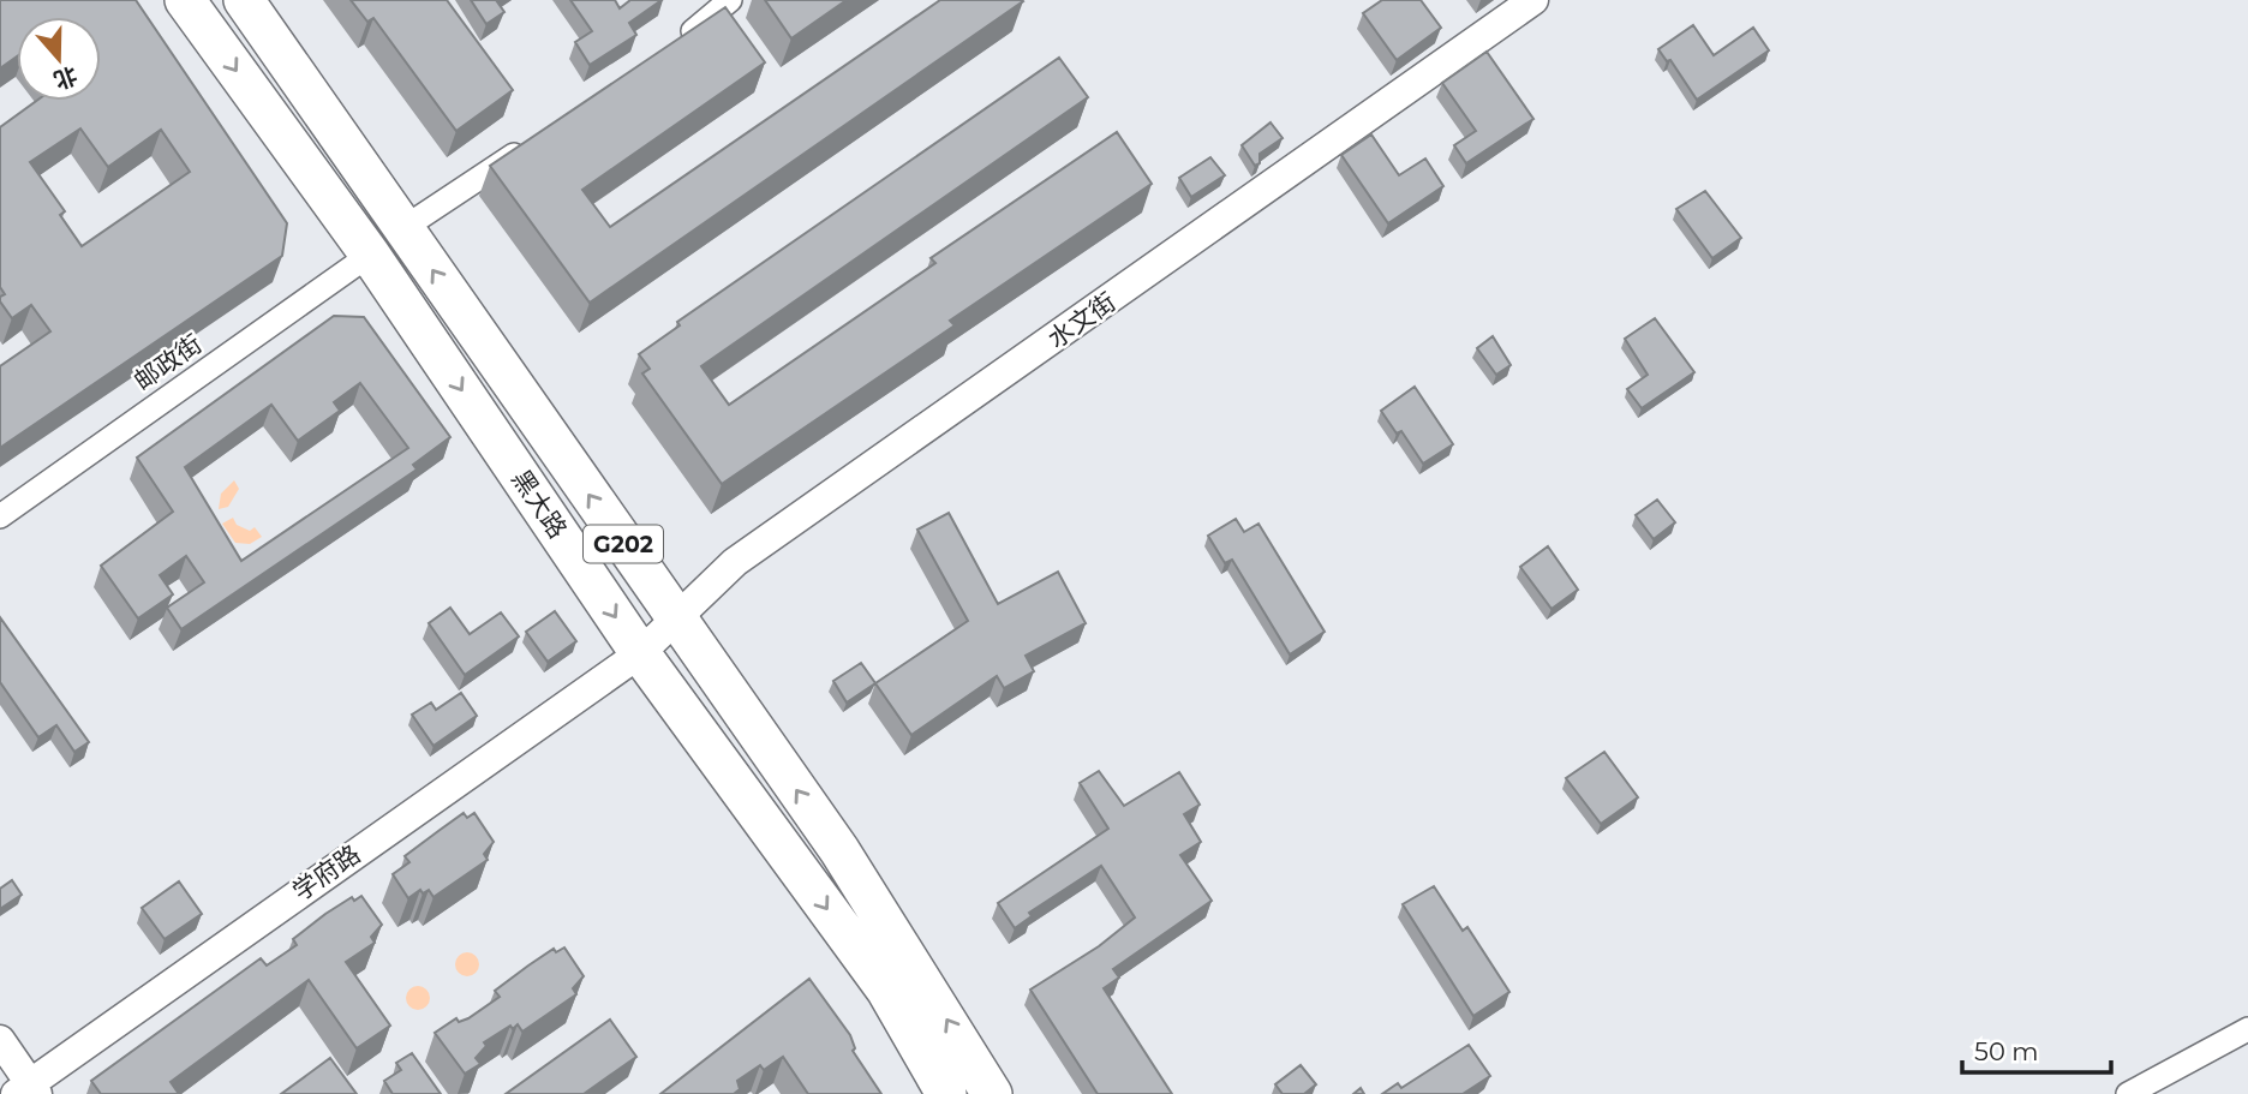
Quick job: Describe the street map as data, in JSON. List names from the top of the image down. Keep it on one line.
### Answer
{"streets":{"highway":["黑大路","G202"],"street":["水文街","邮政街","学府路"]},"crossings":[["水文街","黑大路"],["水文街","学府路"],["邮政街","黑大路"],["黑大路","学府路"]],"scale_bar":"50 m","north":"bottom"}
